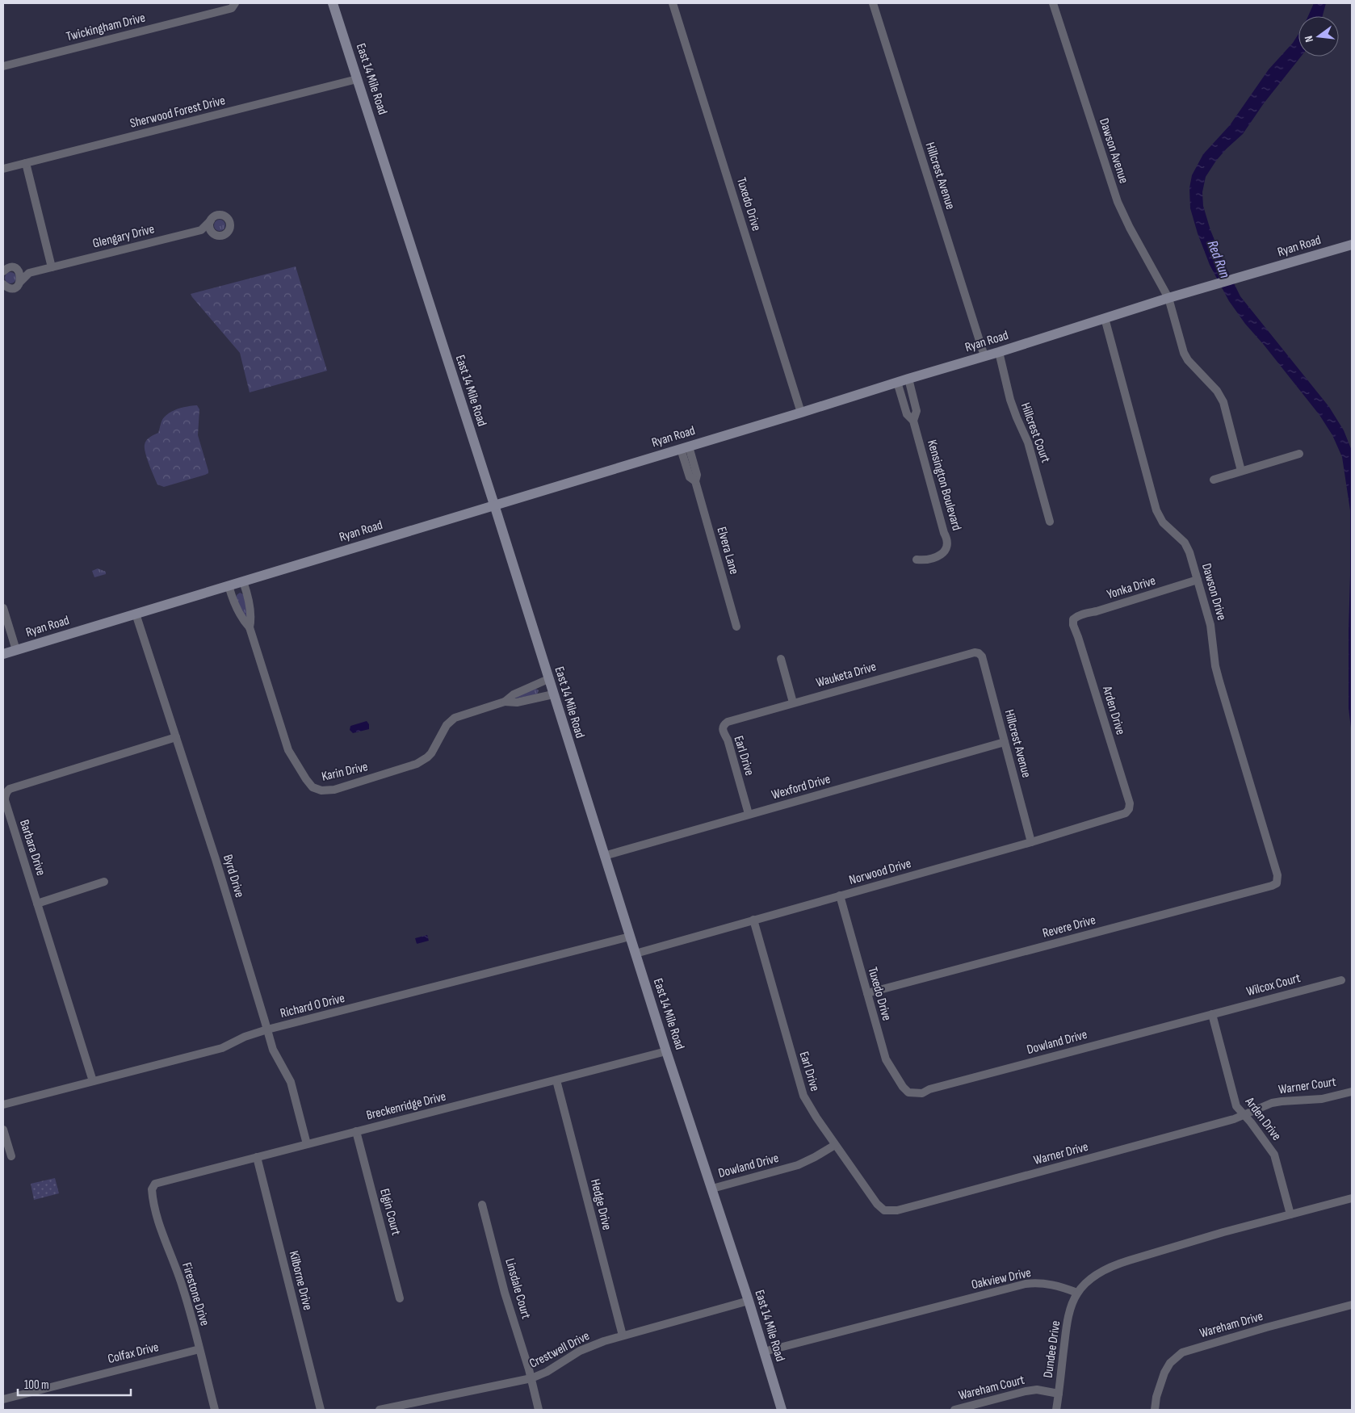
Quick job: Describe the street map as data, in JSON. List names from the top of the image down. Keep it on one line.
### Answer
{"streets":{"main road":["East 14 Mile Road","Ryan Road"],"street":["Twickingham Drive","Sherwood Forest Drive","Dawson Avenue","Hillcrest Avenue","Tuxedo Drive","Glengary Drive","Hillcrest Court","Kensington Boulevard","Elvera Lane","Yonka Drive","Dawson Drive","Wauketa Drive","Arden Drive","Earl Drive","Karin Drive","Wexford Drive","Barbara Drive","Norwood Drive","Byrd Drive","Revere Drive","Wilcox Court","Richard O Drive","Dowland Drive","Warner Court","Breckenridge Drive","Warner Drive","Hedge Drive","Elgin Court","Oakview Drive","Kilborne Drive","Linsdale Court","Firestone Drive","Wareham Drive","Dundee Drive","Crestwell Drive","Colfax Drive","Wareham Court"]},"crossings":[["East 14 Mile Road","Sherwood Forest Drive"],["East 14 Mile Road","Ryan Road"],["East 14 Mile Road","Karin Drive"],["East 14 Mile Road","Wexford Drive"],["East 14 Mile Road","Norwood Drive"],["East 14 Mile Road","Richard O Drive"],["East 14 Mile Road","Dowland Drive"],["East 14 Mile Road","Breckenridge Drive"],["East 14 Mile Road","Oakview Drive"],["East 14 Mile Road","Crestwell Drive"],["Dawson Avenue","Ryan Road"],["Hillcrest Avenue","Ryan Road"],["Hillcrest Avenue","Wauketa Drive"],["Hillcrest Avenue","Wexford Drive"],["Hillcrest Avenue","Norwood Drive"],["Tuxedo Drive","Ryan Road"],["Tuxedo Drive","Norwood Drive"],["Tuxedo Drive","Revere Drive"],["Tuxedo Drive","Dowland Drive"],["Ryan Road","Hillcrest Court"],["Ryan Road","Kensington Boulevard"],["Ryan Road","Elvera Lane"],["Ryan Road","Dawson Drive"],["Ryan Road","Karin Drive"],["Ryan Road","Byrd Drive"],["Yonka Drive","Dawson Drive"],["Yonka Drive","Arden Drive"],["Dawson Drive","Revere Drive"],["Wauketa Drive","Earl Drive"],["Arden Drive","Norwood Drive"],["Arden Drive","Wilcox Court"],["Arden Drive","Dowland Drive"],["Arden Drive","Warner Court"],["Arden Drive","Warner Drive"],["Earl Drive","Wexford Drive"],["Earl Drive","Norwood Drive"],["Earl Drive","Dowland Drive"],["Earl Drive","Warner Drive"],["Barbara Drive","Byrd Drive"],["Barbara Drive","Richard O Drive"],["Byrd Drive","Richard O Drive"],["Byrd Drive","Breckenridge Drive"],["Wilcox Court","Dowland Drive"],["Warner Court","Warner Drive"],["Breckenridge Drive","Hedge Drive"],["Breckenridge Drive","Elgin Court"],["Breckenridge Drive","Kilborne Drive"],["Breckenridge Drive","Firestone Drive"],["Hedge Drive","Crestwell Drive"],["Oakview Drive","Dundee Drive"],["Linsdale Court","Crestwell Drive"],["Firestone Drive","Colfax Drive"],["Dundee Drive","Wareham Court"]],"water":["Red Run"],"scale_bar":"100 m","north":"left"}
